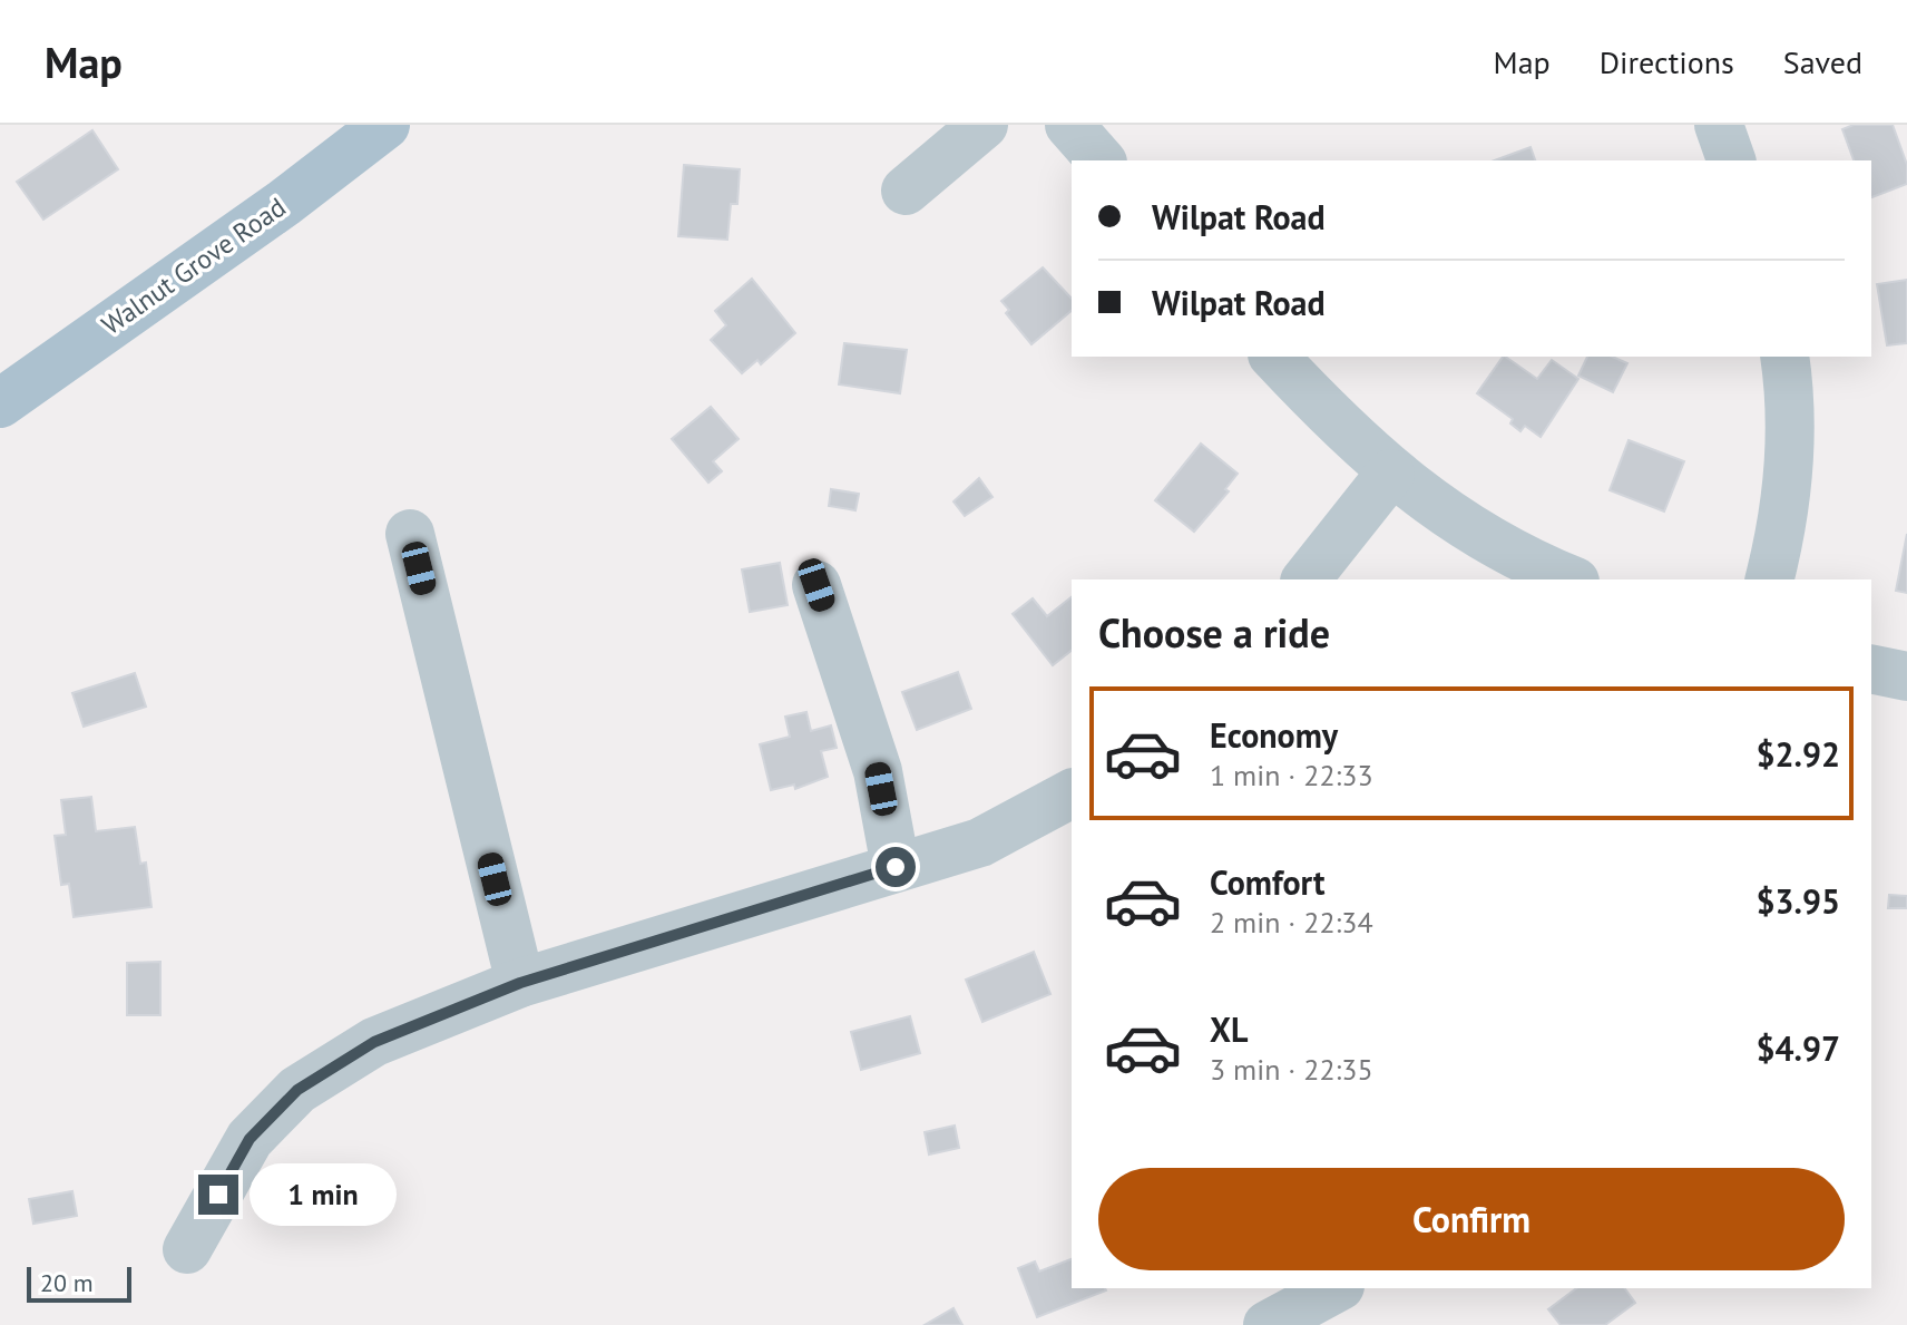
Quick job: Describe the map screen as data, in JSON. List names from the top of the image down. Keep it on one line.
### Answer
{"streets":{"main road":["Walnut Grove Road"]},"scale_bar":"20 m","page":{"header":"Map","nav":["Map","Directions","Saved"],"banner":["Wilpat Road","Wilpat Road"],"heading":"Choose a ride","list":[{"name":"Economy","note":"1 min · 22:33","value":"$2.92"},{"name":"Comfort","note":"2 min · 22:34","value":"$3.95"},{"name":"XL","note":"3 min · 22:35","value":"$4.97"}],"buttons":"Confirm","bubble":"1 min","scale":"20 m"}}
